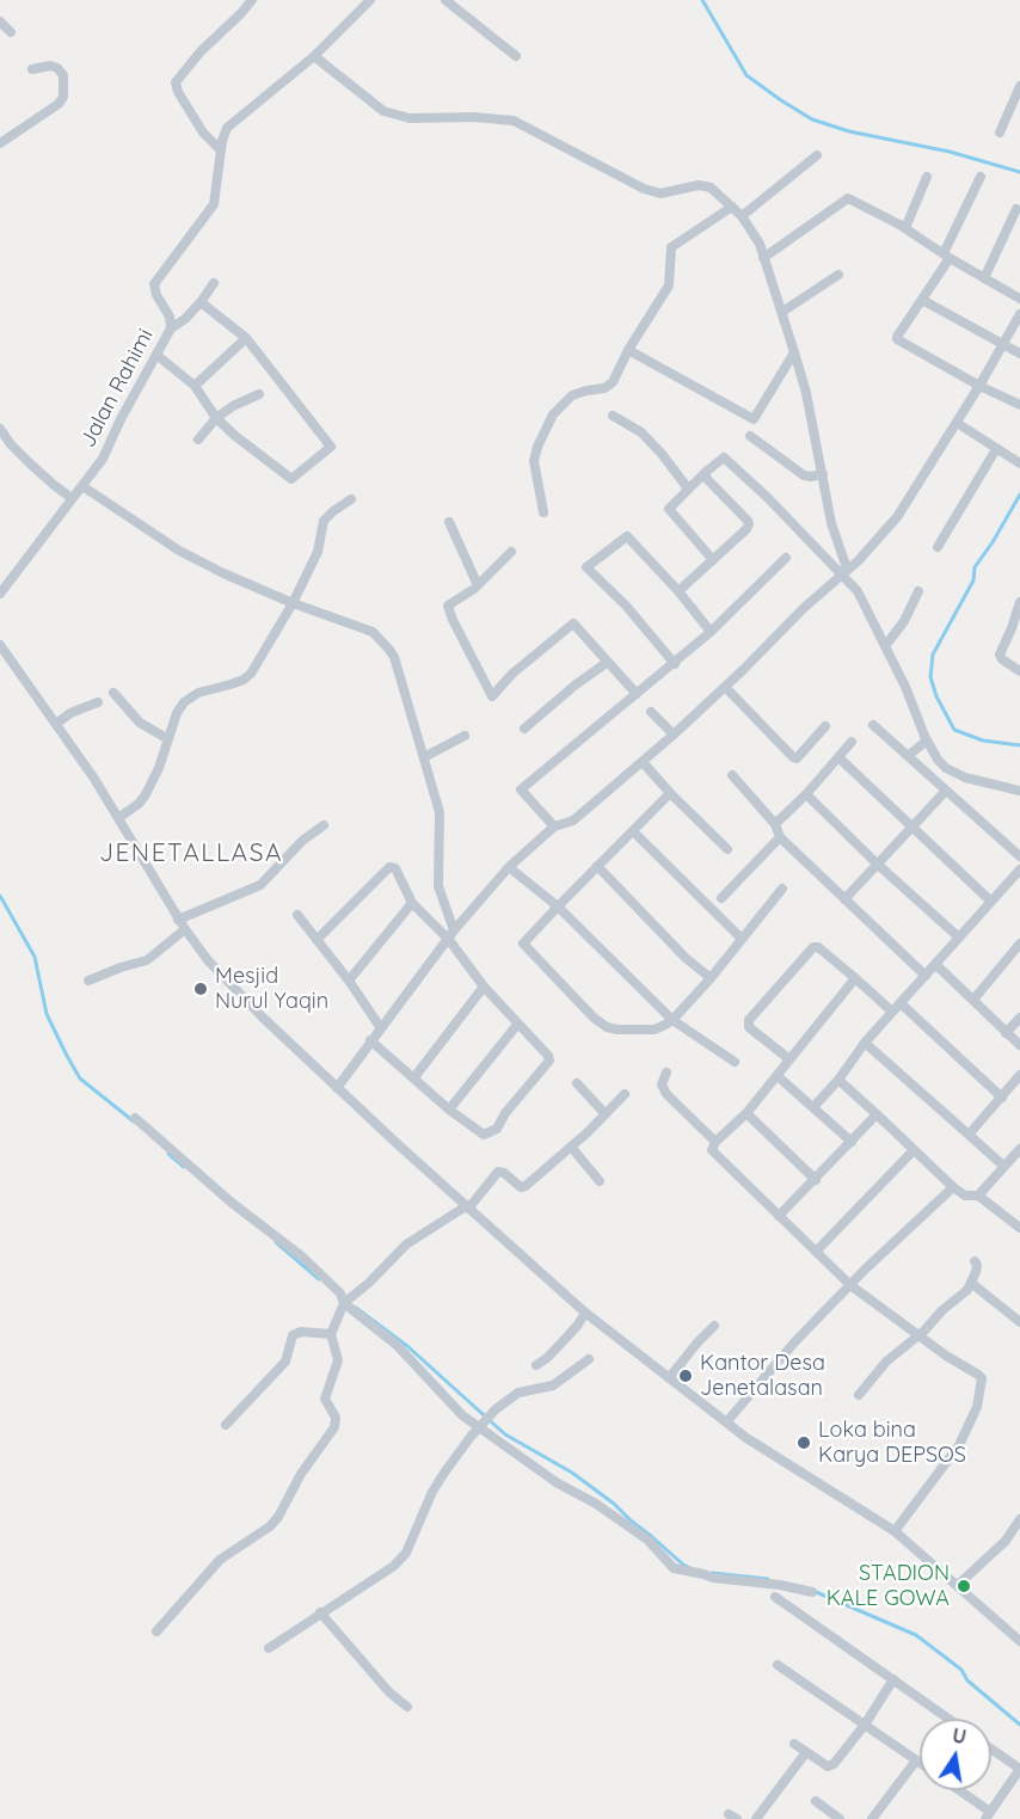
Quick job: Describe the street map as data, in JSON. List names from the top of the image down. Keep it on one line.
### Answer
{"streets":{"street":["Jalan Rahimi"]},"districts":["JENETALLASA"],"places":["Mesjid Nurul Yaqin","Kantor Desa Jenetalasan","Loka bina Karya DEPSOS","STADION KALE GOWA"],"north":"top"}
